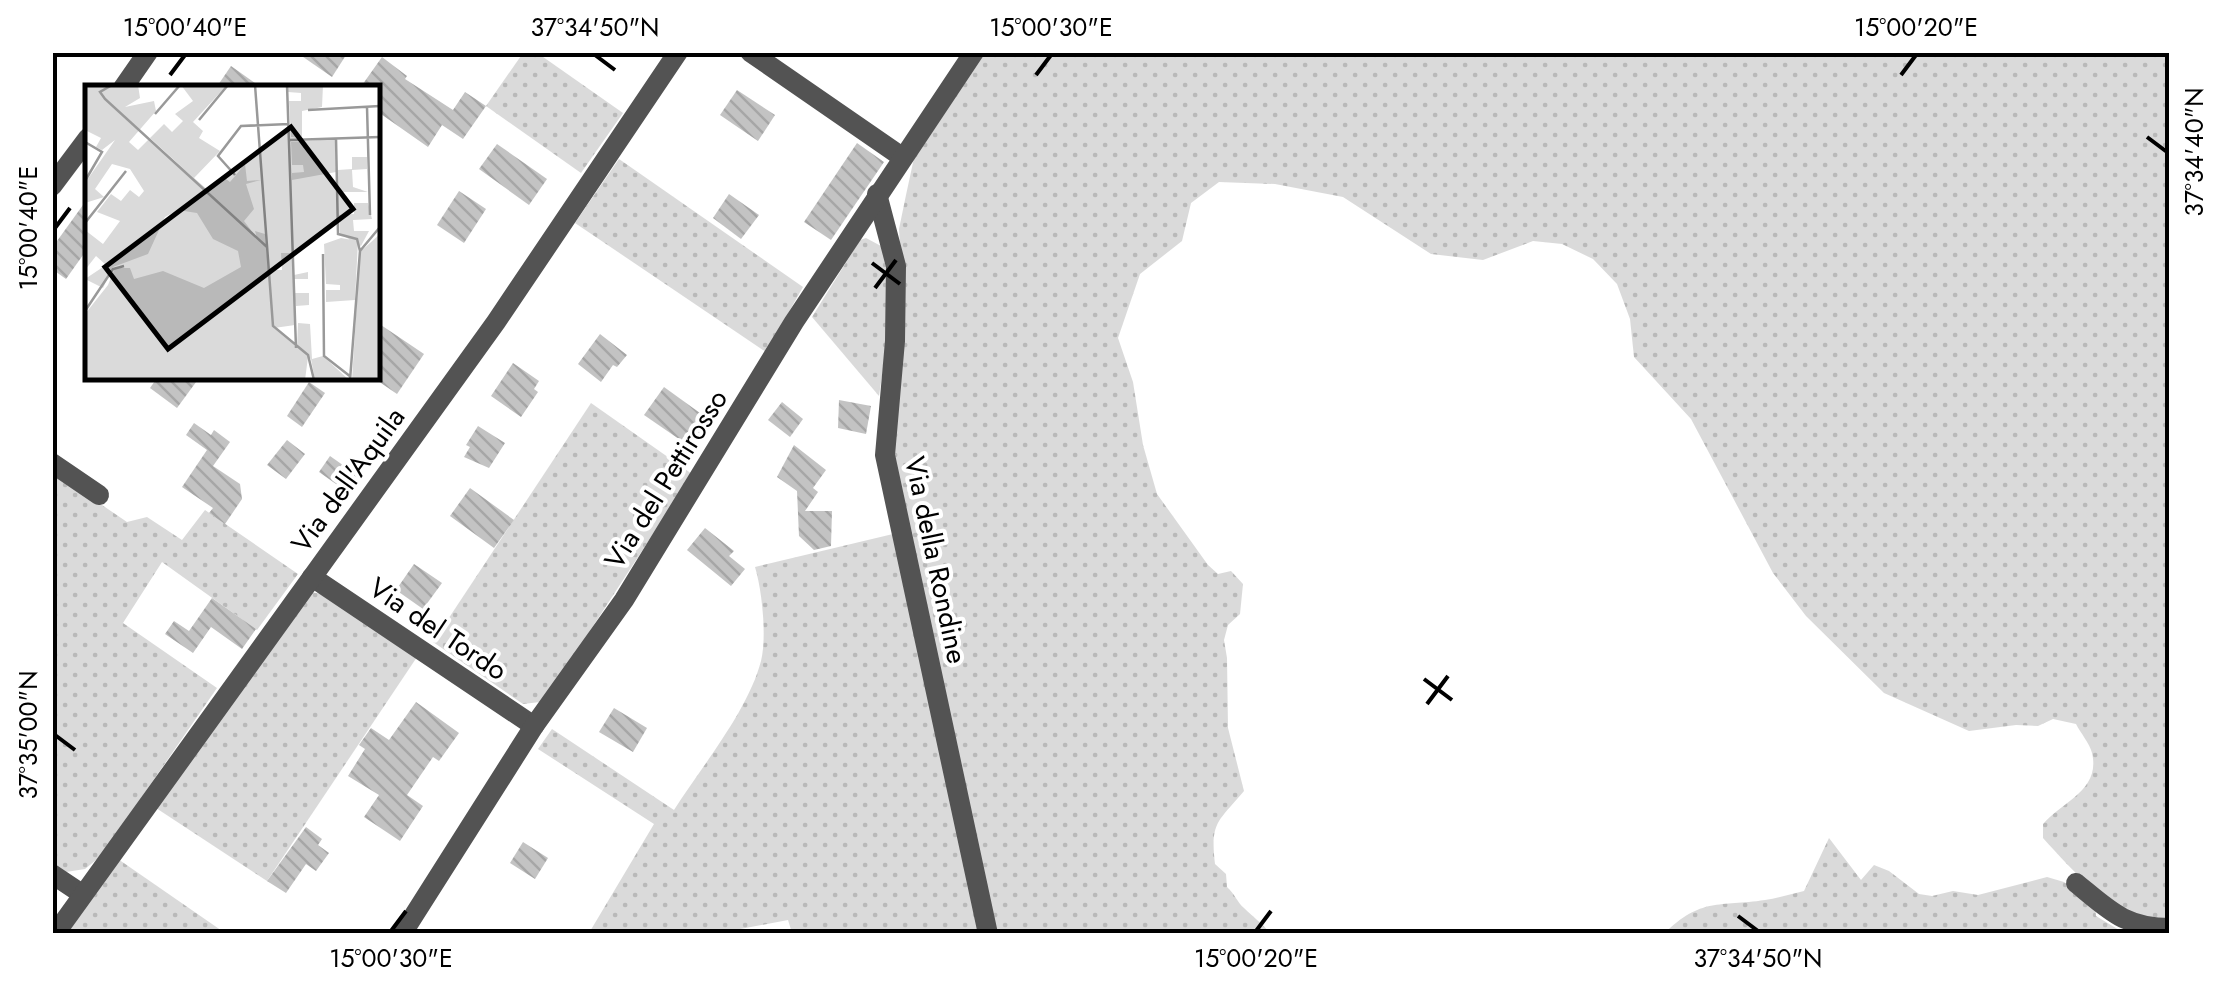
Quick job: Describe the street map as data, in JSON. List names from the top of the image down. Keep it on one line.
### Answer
{"streets":{"street":["Via del Pettirosso","Via dell'Aquila","Via della Rondine","Via del Tordo"]},"crossings":[["Via del Pettirosso","Via della Rondine"],["Via del Pettirosso","Via del Tordo"],["Via dell'Aquila","Via del Tordo"]],"coordinates":["15°00'40\"E","37°34'50\"N","15°00'30\"E","15°00'20\"E","37°34'40\"N","37°35'00\"N"]}
